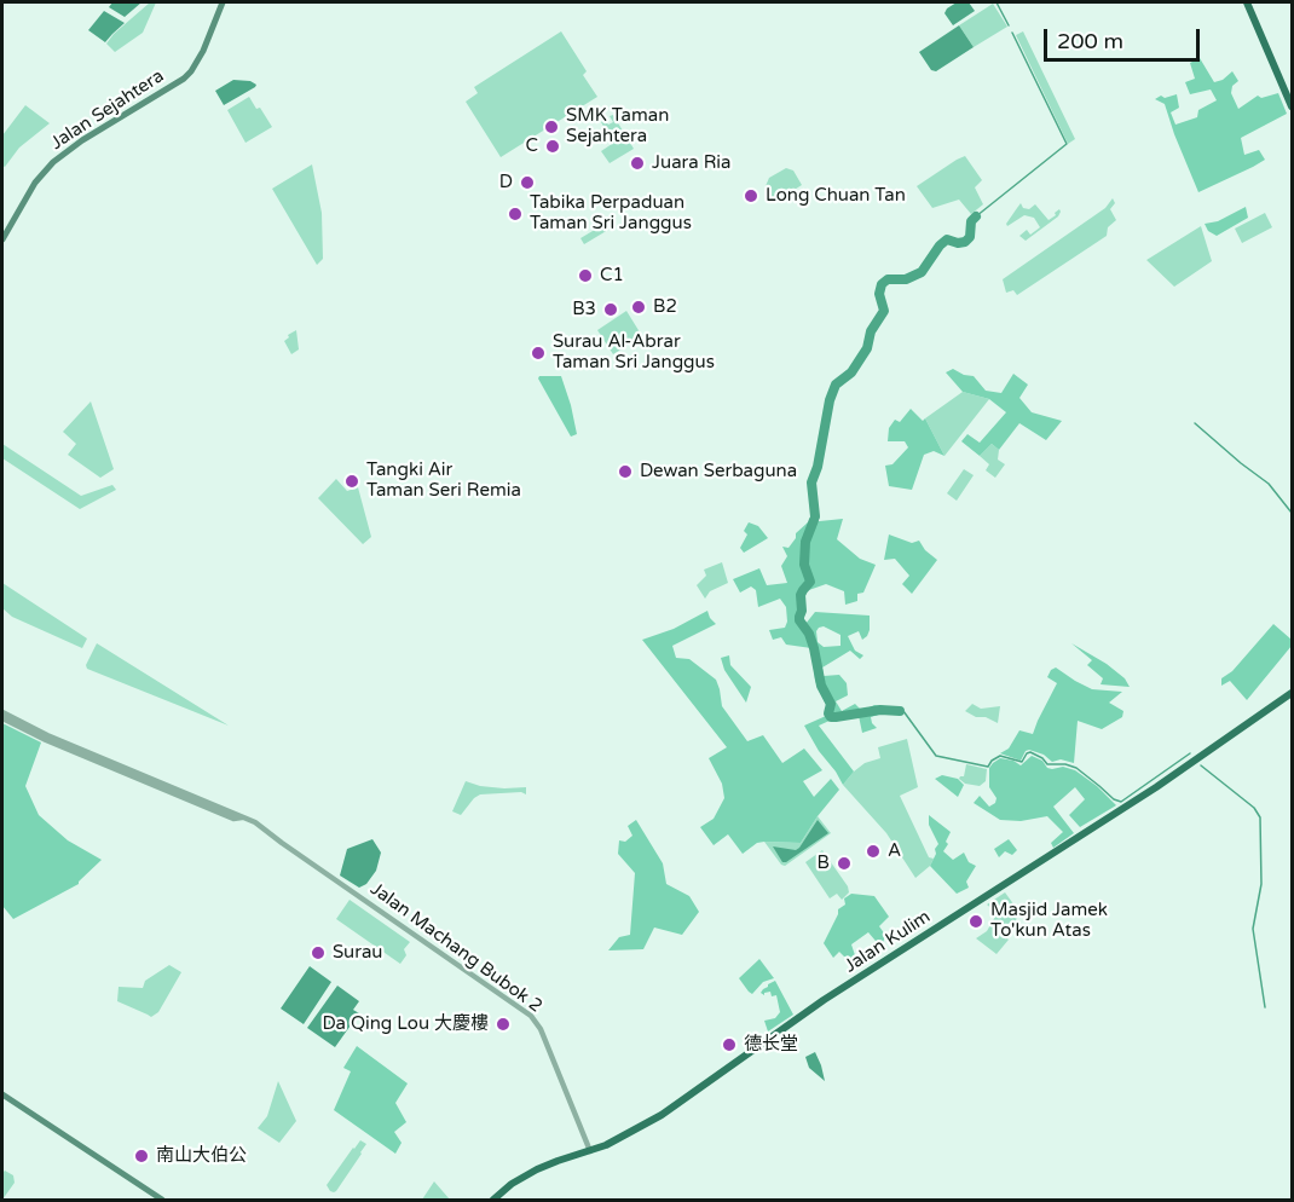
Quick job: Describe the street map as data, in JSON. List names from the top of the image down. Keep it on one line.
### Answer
{"streets":{"main road":["Jalan Sejahtera","Jalan Kulim"],"street":["Jalan Machang Bubok 2"]},"crossings":[["Jalan Kulim","Jalan Machang Bubok 2"]],"places":["SMK Taman Sejahtera","C","Juara Ria","D","Long Chuan Tan","Tabika Perpaduan Taman Sri Janggus","C1","B2","B3","Surau Al-Abrar Taman Sri Janggus","Dewan Serbaguna","Tangki Air Taman Seri Remia","A","B","Masjid Jamek To'kun Atas","Surau","Da Qing Lou 大慶樓","德长堂","南山大伯公"],"scale_bar":"200 m"}
